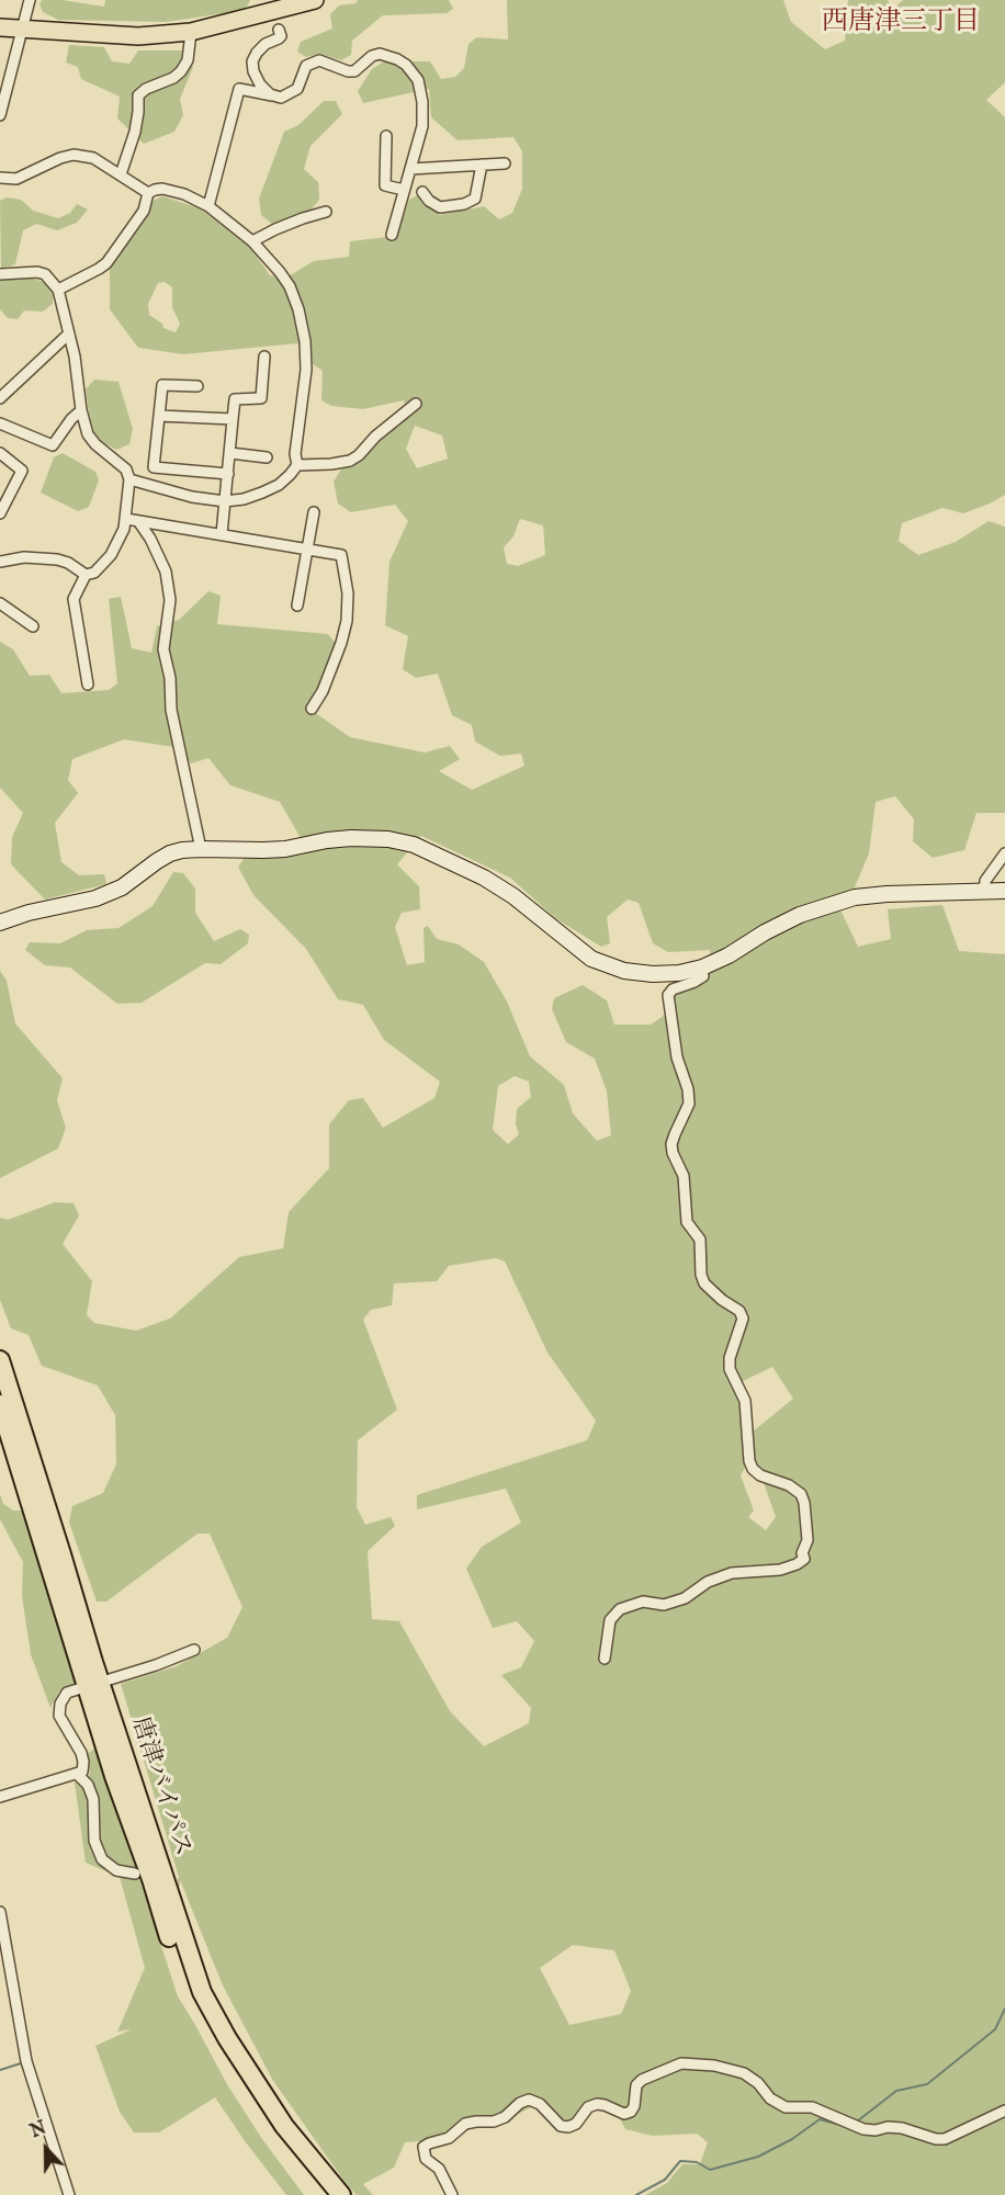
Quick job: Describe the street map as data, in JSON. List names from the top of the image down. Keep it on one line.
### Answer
{"streets":{"highway":["唐津バイパス"]},"districts":["西唐津三丁目"],"north":"top"}
